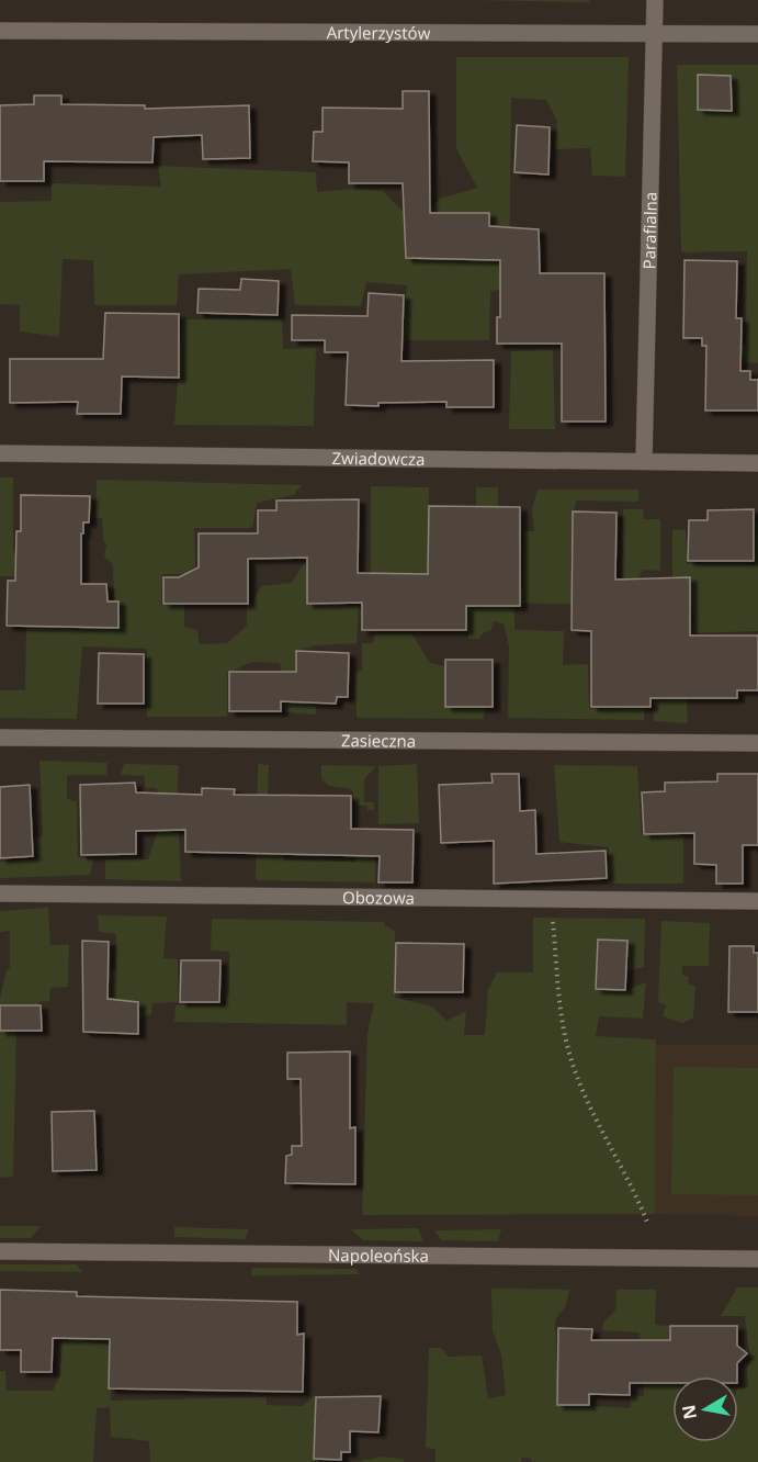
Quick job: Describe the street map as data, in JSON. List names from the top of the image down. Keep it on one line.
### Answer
{"streets":{"street":["Artylerzystów","Parafialna","Zwiadowcza","Zasieczna","Obozowa","Napoleońska"]},"crossings":[["Artylerzystów","Parafialna"],["Parafialna","Zwiadowcza"]],"north":"left"}
